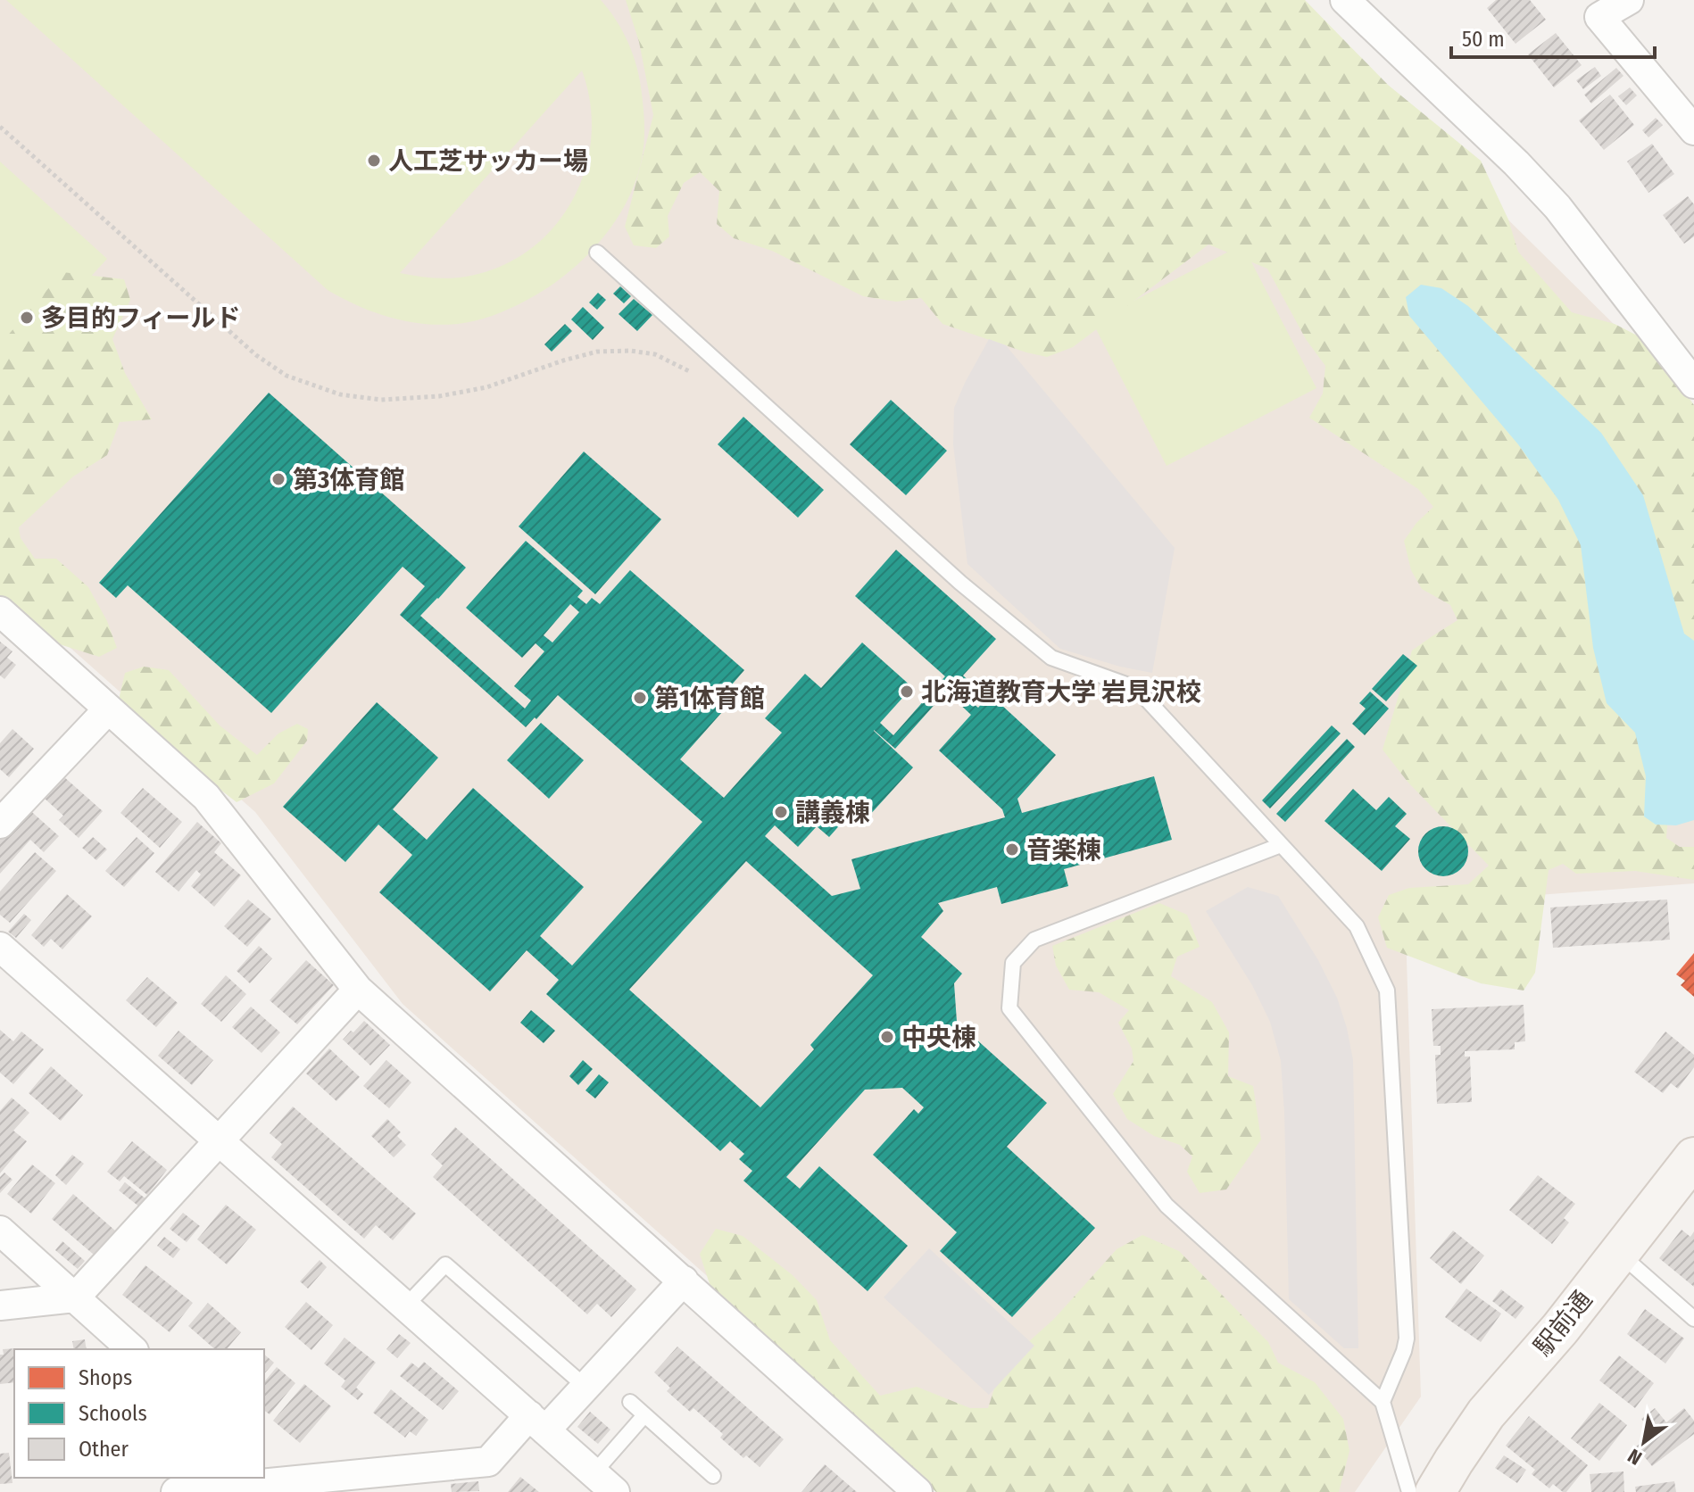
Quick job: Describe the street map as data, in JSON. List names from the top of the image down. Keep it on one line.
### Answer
{"streets":{"street":["駅前通"]},"places":["人工芝サッカー場","多目的フィールド","第3体育館","北海道教育大学 岩見沢校","第1体育館","講義棟","音楽棟","中央棟"],"legend":["Shops","Schools","Other"],"scale_bar":"50 m","north":"bottom left"}
